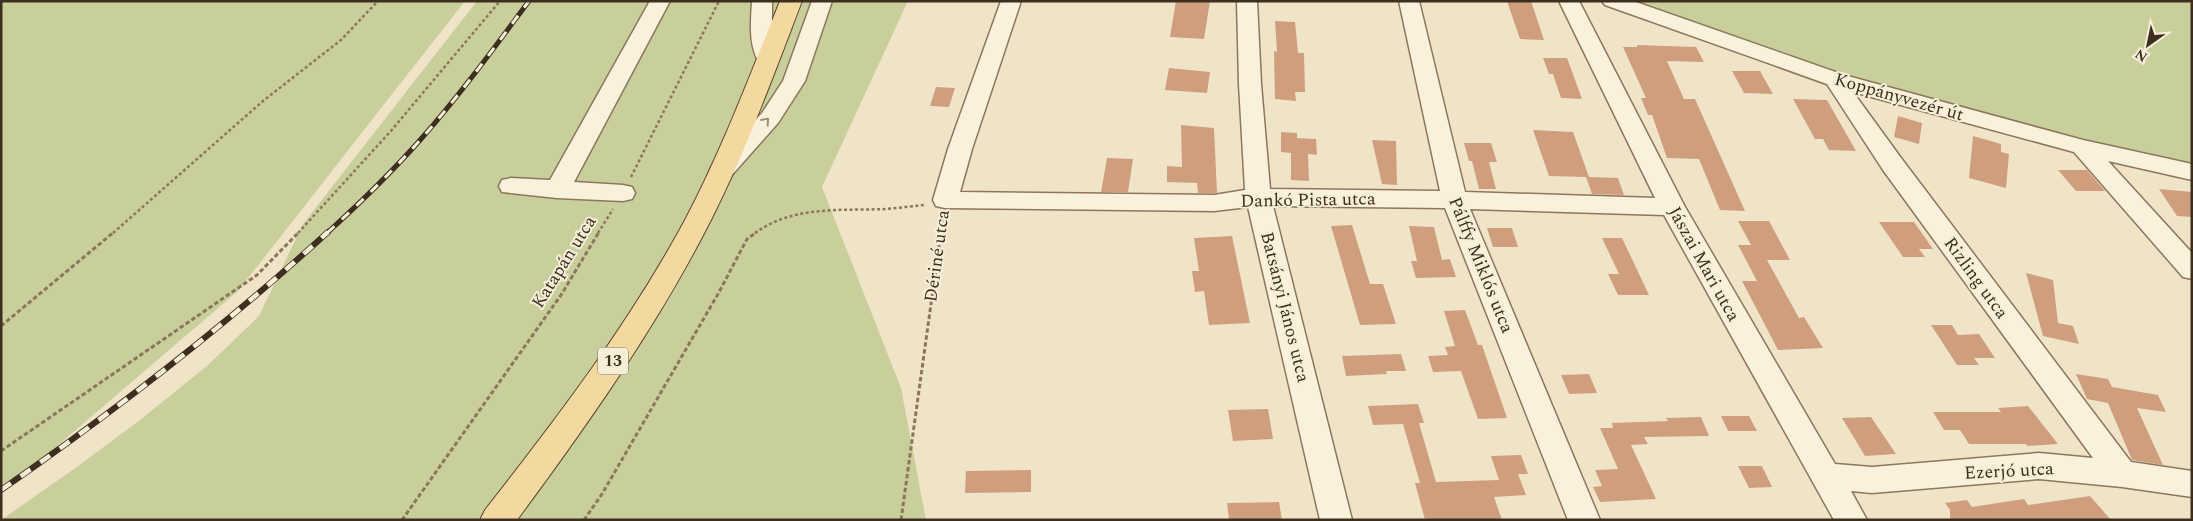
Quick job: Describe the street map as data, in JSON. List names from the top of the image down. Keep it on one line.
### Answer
{"streets":{"main road":["13"],"street":["Koppányvezér út","Dankó Pista utca","Dériné utca","Jászai Mari utca","Pálffy Miklós utca","Rizling utca","Batsányi János utca","Ezerjó utca"],"path":["Katapán utca"]},"crossings":[["Koppányvezér út","Rizling utca"],["Dankó Pista utca","Dériné utca"],["Dankó Pista utca","Jászai Mari utca"],["Dankó Pista utca","Pálffy Miklós utca"],["Dankó Pista utca","Batsányi János utca"],["Jászai Mari utca","Ezerjó utca"],["Rizling utca","Ezerjó utca"]],"north":"bottom left"}
